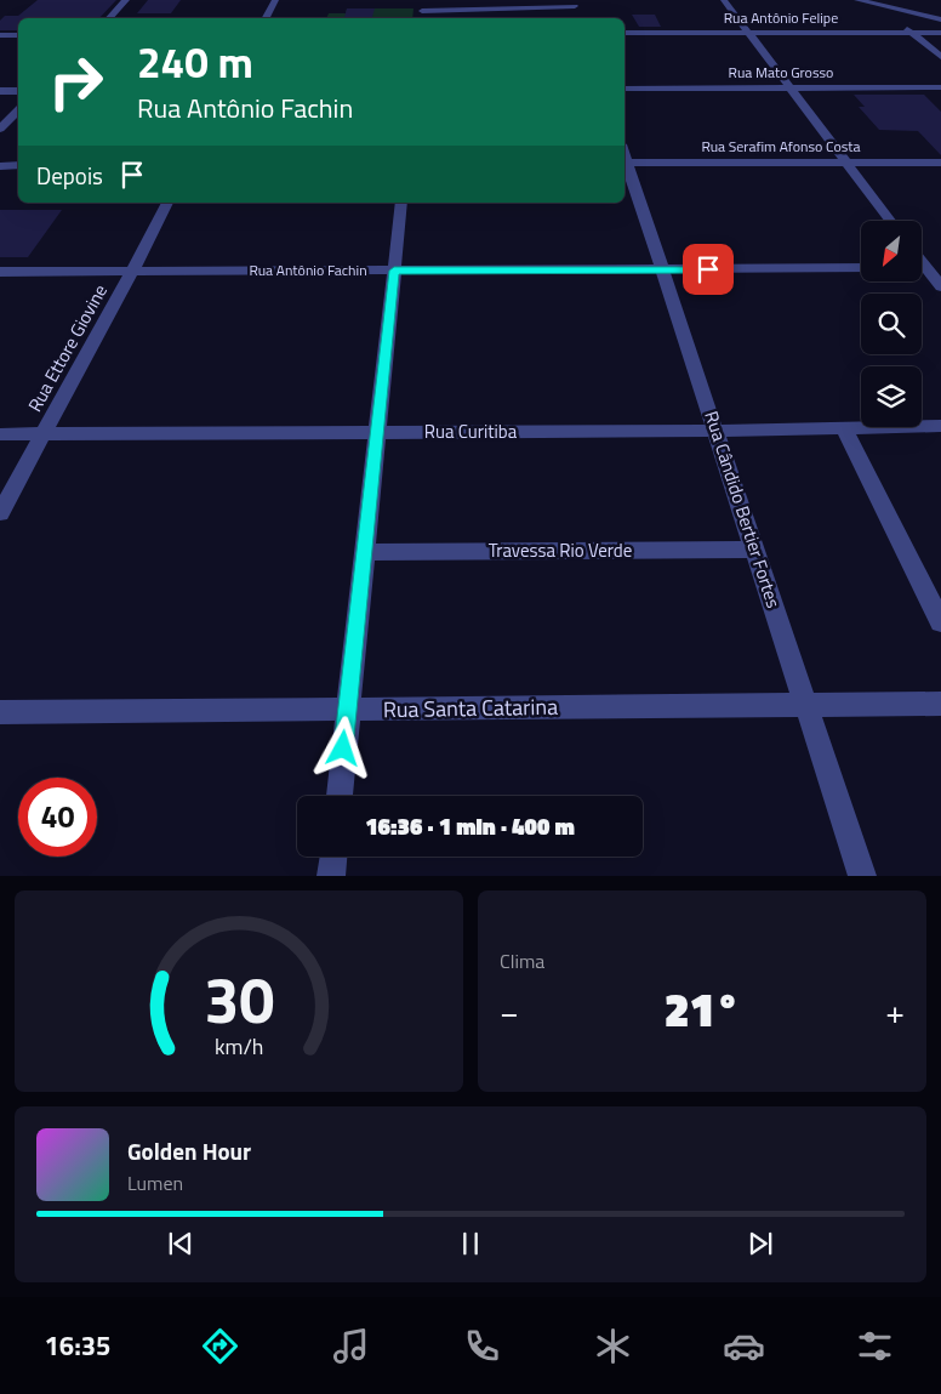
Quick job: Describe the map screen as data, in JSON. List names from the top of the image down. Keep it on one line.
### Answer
{"streets":{"street":["Rua Antônio Felipe","Rua Mato Grosso","Rua Serafim Afonso Costa","Rua Antônio Fachin","Rua Ettore Giovine","Rua Curitiba","Rua Cândido Bertier Fortes","Travessa Rio Verde","Rua Santa Catarina"]},"crossings":[["Rua Antônio Fachin","Rua Ettore Giovine"],["Rua Antônio Fachin","Rua Cândido Bertier Fortes"],["Rua Ettore Giovine","Rua Curitiba"],["Rua Curitiba","Rua Cândido Bertier Fortes"],["Rua Cândido Bertier Fortes","Travessa Rio Verde"],["Rua Cândido Bertier Fortes","Rua Santa Catarina"]],"north":"bottom left","page":{"turn":["240 m","Rua Antônio Fachin"],"then":"Depois","limit":"40","trip":"16:36 · 1 min · 400 m","tile":"Clima","heat":["−","21°","+"],"song":["Golden Hour","Lumen"],"tabs":"16:35","gauge":["30","km/h"]}}
